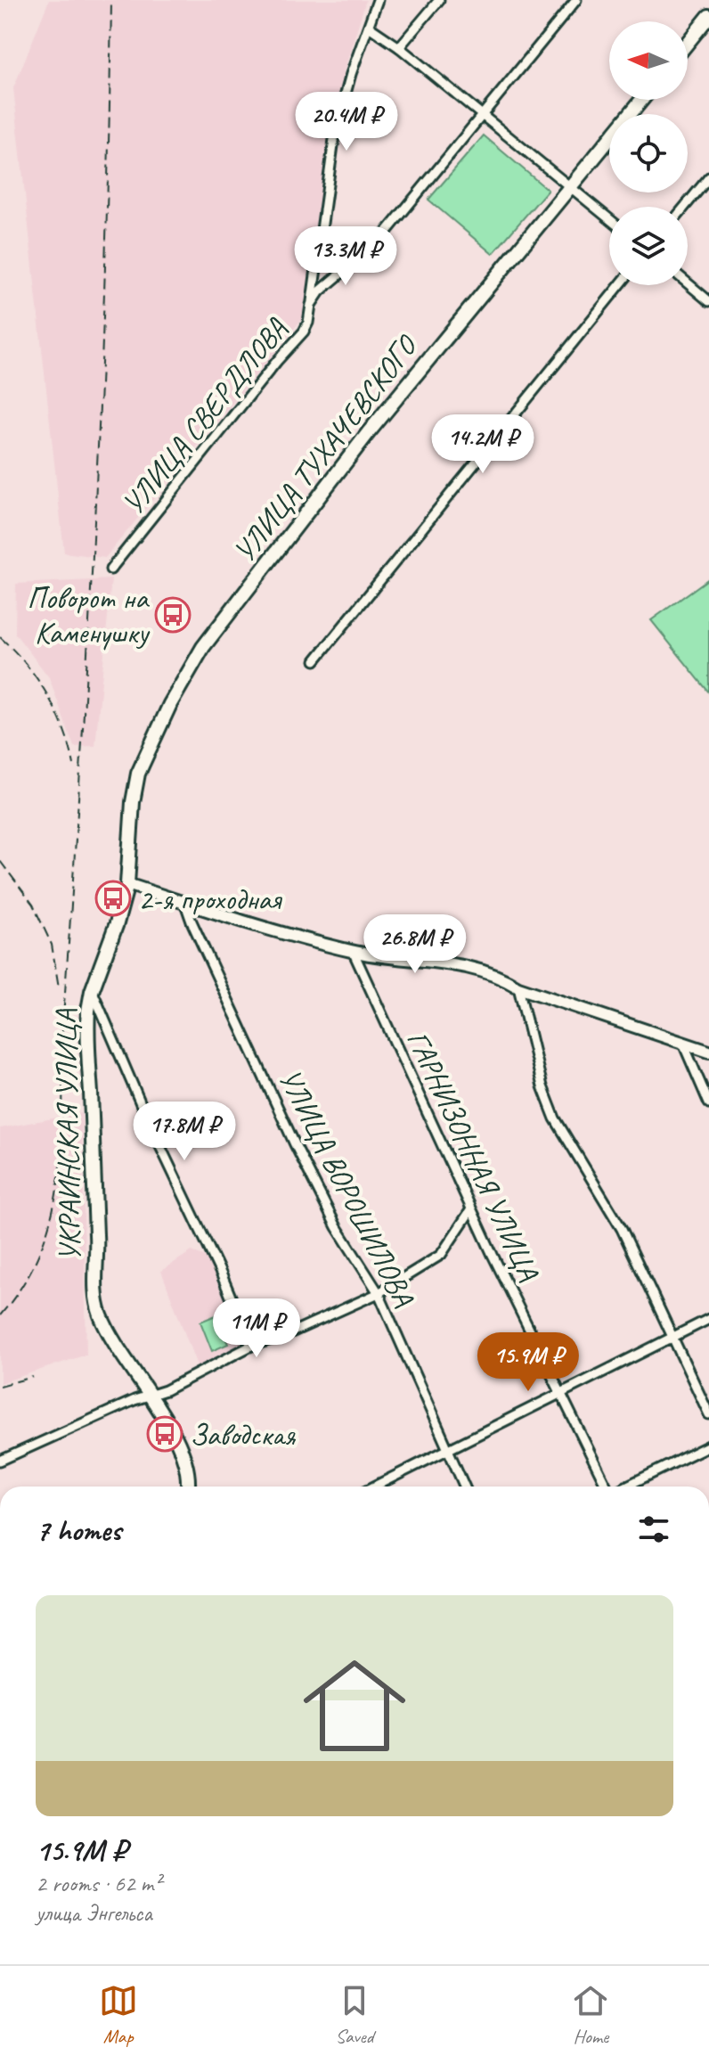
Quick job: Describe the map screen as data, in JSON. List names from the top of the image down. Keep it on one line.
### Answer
{"streets":{"main road":["УЛИЦА ТУХАЧЕВСКОГО","УКРАИНСКАЯ УЛИЦА"],"street":["УЛИЦА СВЕРДЛОВА","ГАРНИЗОННАЯ УЛИЦА","УЛИЦА ВОРОШИЛОВА"]},"crossings":[["УЛИЦА ТУХАЧЕВСКОГО","УКРАИНСКАЯ УЛИЦА"]],"places":{"bus stop":["Поворот на Каменушку","2-я проходная","Заводская"]},"north":"left","page":{"price":["20.4M ₽","13.3M ₽","14.2M ₽","26.8M ₽","17.8M ₽","11M ₽","15.9M ₽"],"heading":"7 homes","list":[{"name":"15.9M ₽","note":"2 rooms · 62 m² · улица Энгельса"}],"tabs":["Map","Saved","Home"]}}
